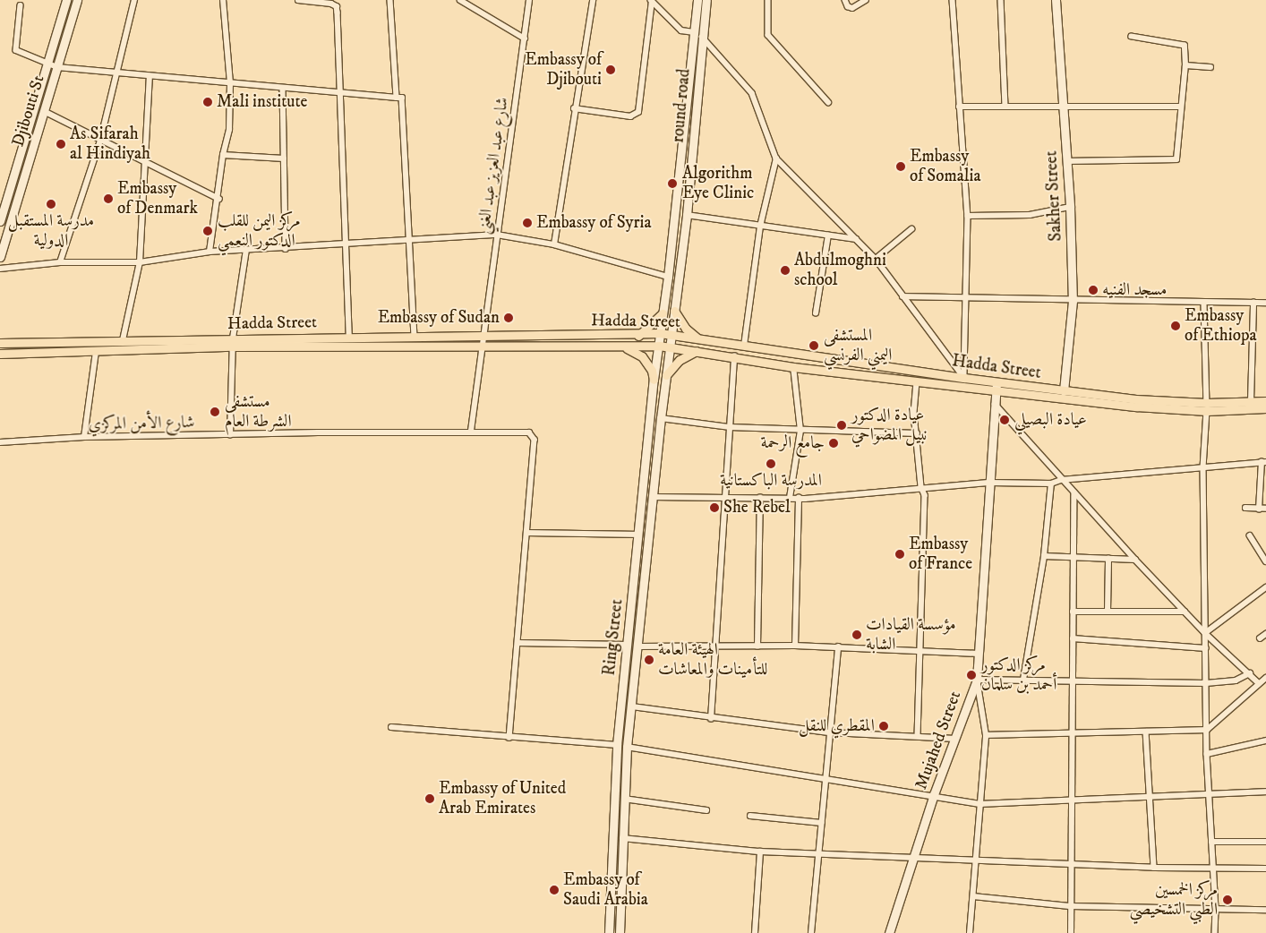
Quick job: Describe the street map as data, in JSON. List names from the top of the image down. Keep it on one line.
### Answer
{"streets":{"main road":["round road","Djibouti St","Sakher Street","Hadda Street","Ring Street","Mujahed Street"],"street":["شارع عبد العزيز عبد الغني","شارع الأمن المركزي"]},"crossings":[["round road","Hadda Street"],["round road","Ring Street"],["شارع عبد العزيز عبد الغني","Hadda Street"],["شارع عبد العزيز عبد الغني","شارع الأمن المركزي"],["Sakher Street","Hadda Street"],["Hadda Street","Ring Street"],["Hadda Street","Mujahed Street"]],"places":["Embassy of Djibouti","Mali institute","As Sifarah al Hindiyah","Embassy of Somalia","Algorithm Eye Clinic","Embassy of Denmark","مدرسة المستقبل الدولية","Embassy of Syria","مركز اليمن للقلب الدكتور النعمي","Abdulmoghni school","مسجد الفنيه","Embassy of Sudan","Embassy of Ethiopa","المستشفى اليمني الفرنسي","مستشفى الشرطة العام","عيادة البصيلي","عيادة الدكتور نبيل المضواحي","جامع الرحمة","المدرسة الباكستانية","She Rebel","Embassy of France","مؤسسة القيادات الشابة","الهيئة العامة للتأمينات والمعاشات","مركز الدكتور أحمد بن سلمان","المقطري للنقل","Embassy of United Arab Emirates","Embassy of Saudi Arabia","مركز الخمسين الطبي التشخيصي"]}
